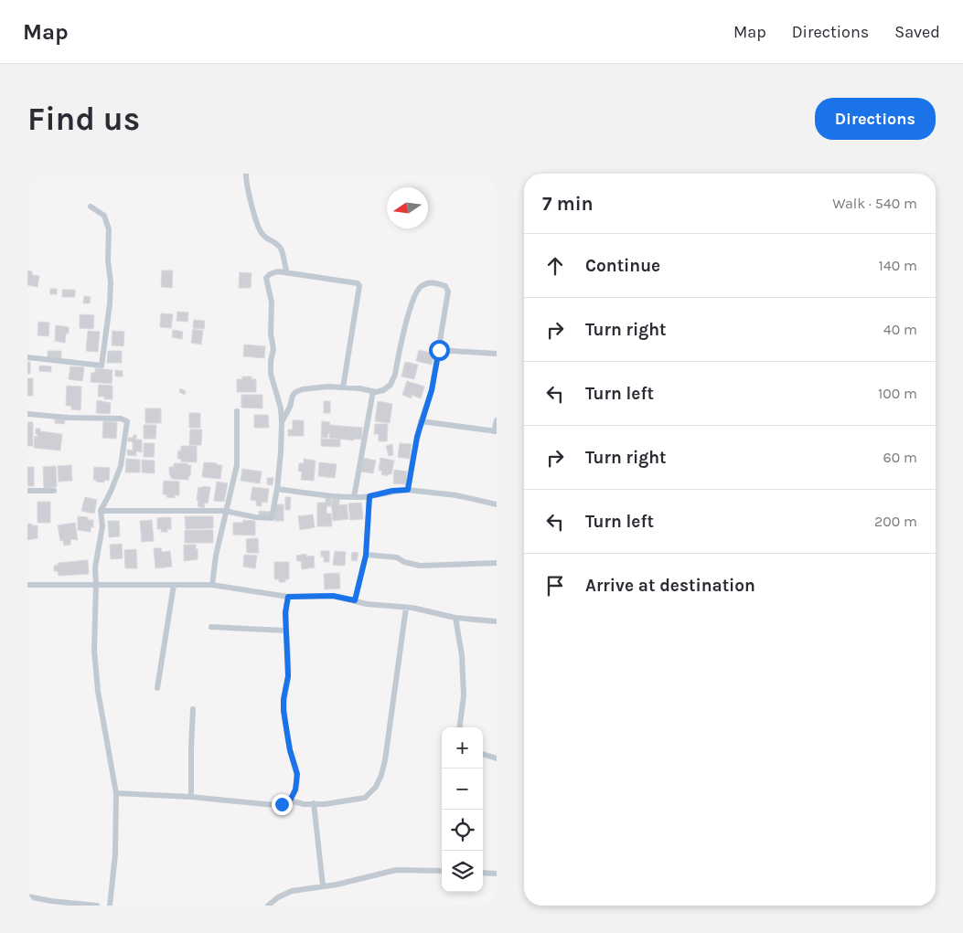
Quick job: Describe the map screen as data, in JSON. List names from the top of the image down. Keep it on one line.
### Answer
{"north":"left","page":{"header":"Map","nav":["Map","Directions","Saved"],"buttons":"Directions","title":"Find us","heading":["7 min","Walk · 540 m"],"list":[["Continue","140 m"],["Turn right","40 m"],["Turn left","100 m"],["Turn right","60 m"],["Turn left","200 m"],"Arrive at destination"],"map_buttons":["+","−"]}}
